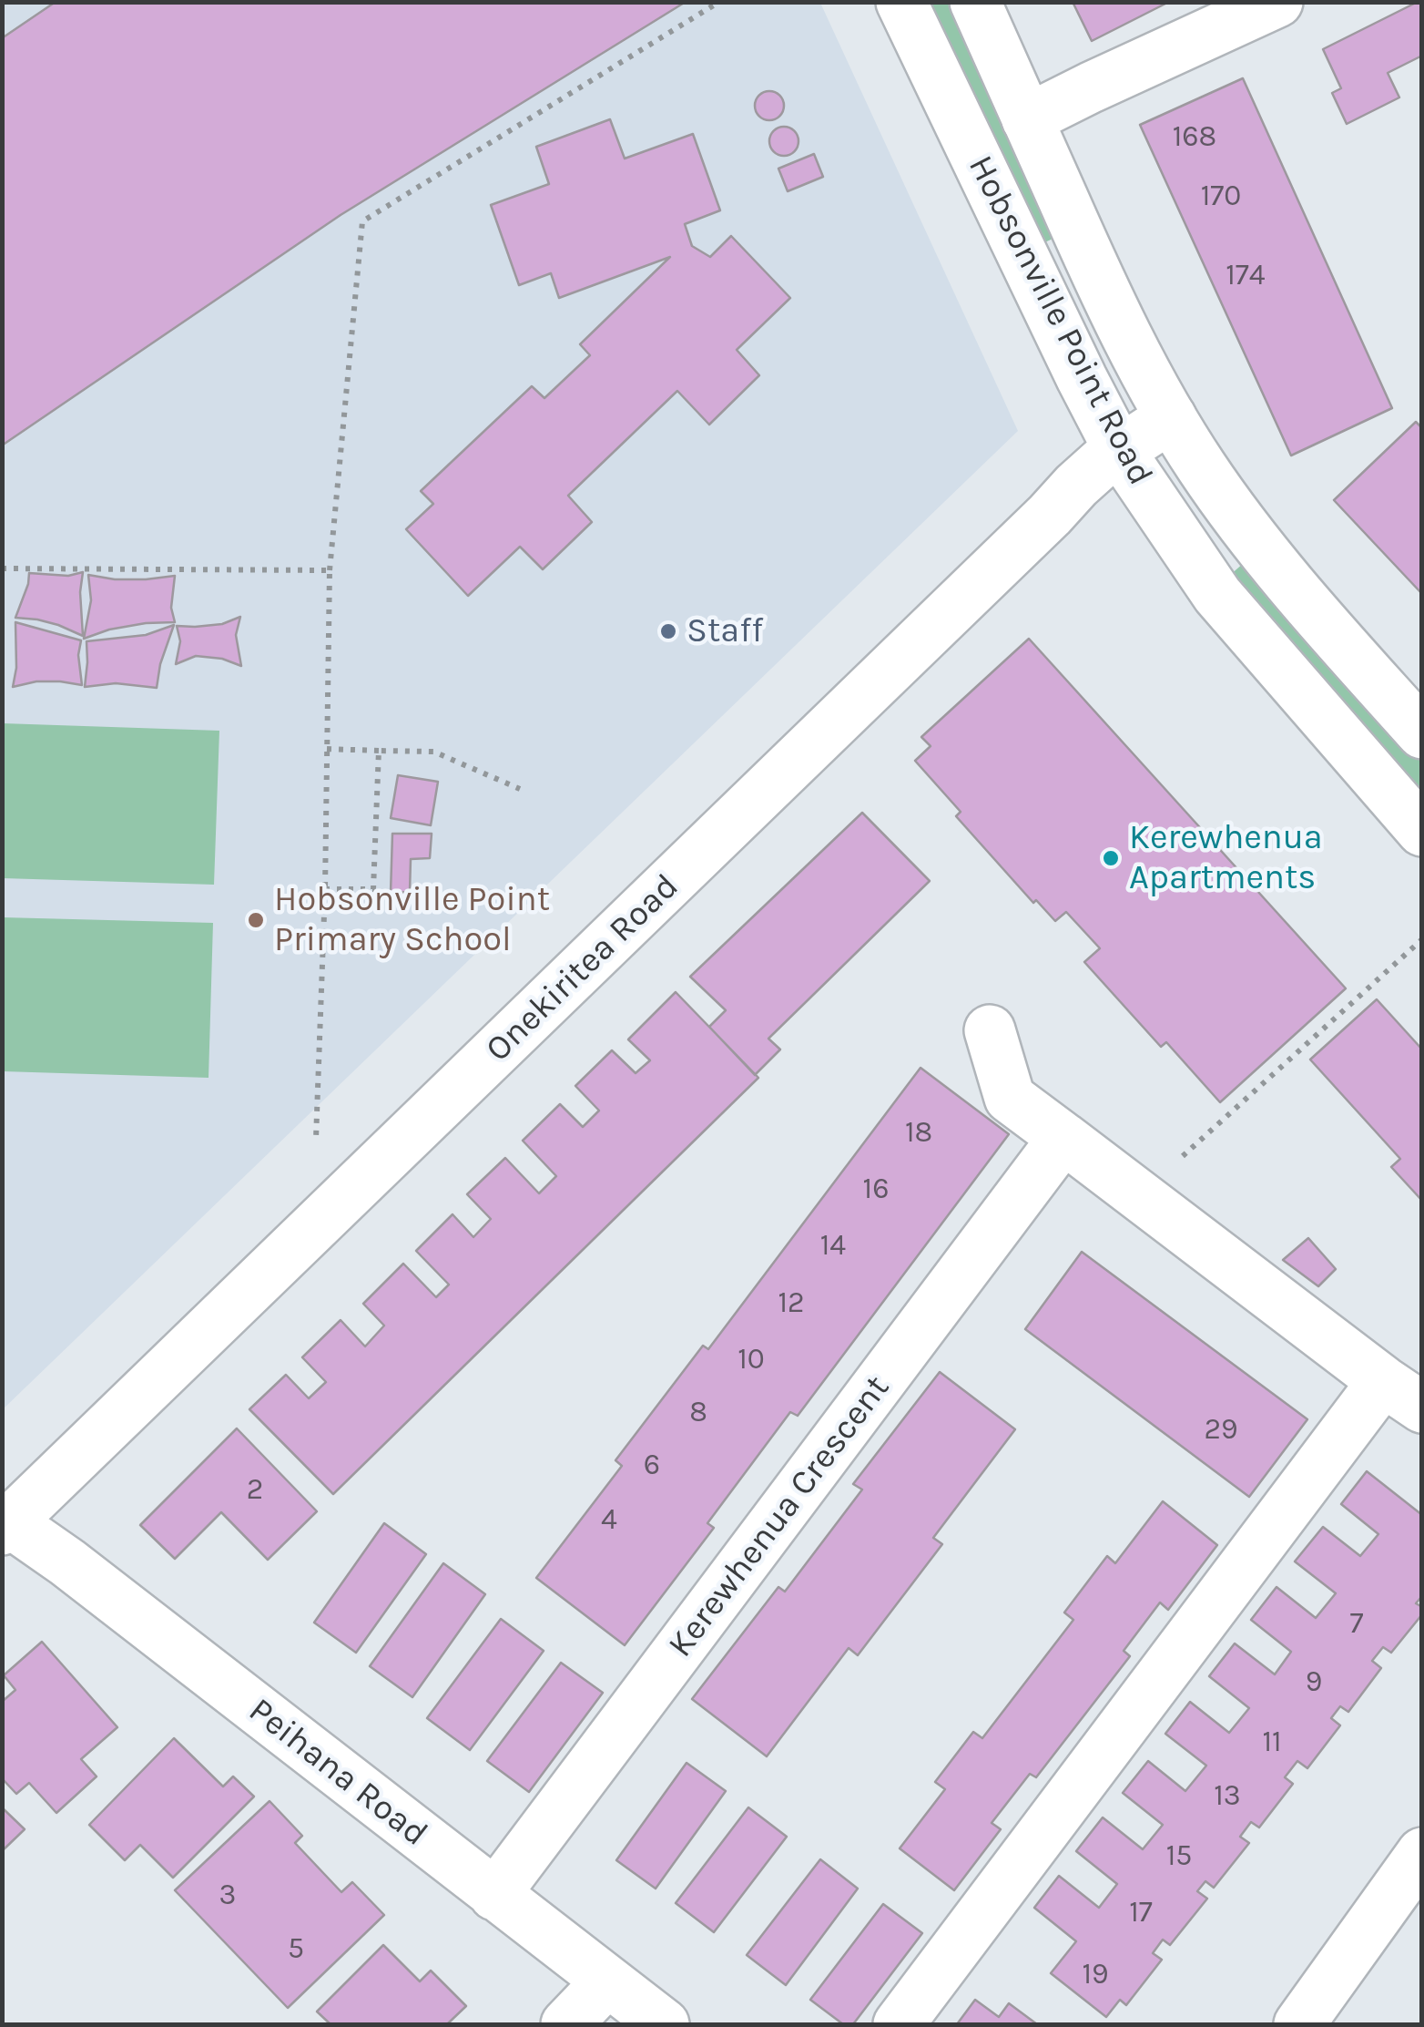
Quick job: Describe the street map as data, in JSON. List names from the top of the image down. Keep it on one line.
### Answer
{"streets":{"street":["Hobsonville Point Road","Onekiritea Road","Kerewhenua Crescent","Peihana Road"]},"crossings":[["Hobsonville Point Road","Onekiritea Road"],["Onekiritea Road","Peihana Road"],["Kerewhenua Crescent","Peihana Road"]],"places":["Staff","Kerewhenua Apartments","Hobsonville Point Primary School"],"house_numbers":["168","170","174","18","16","14","12","10","8","29","6","2","4","7","9","11","13","15","3","17","5","19"]}
